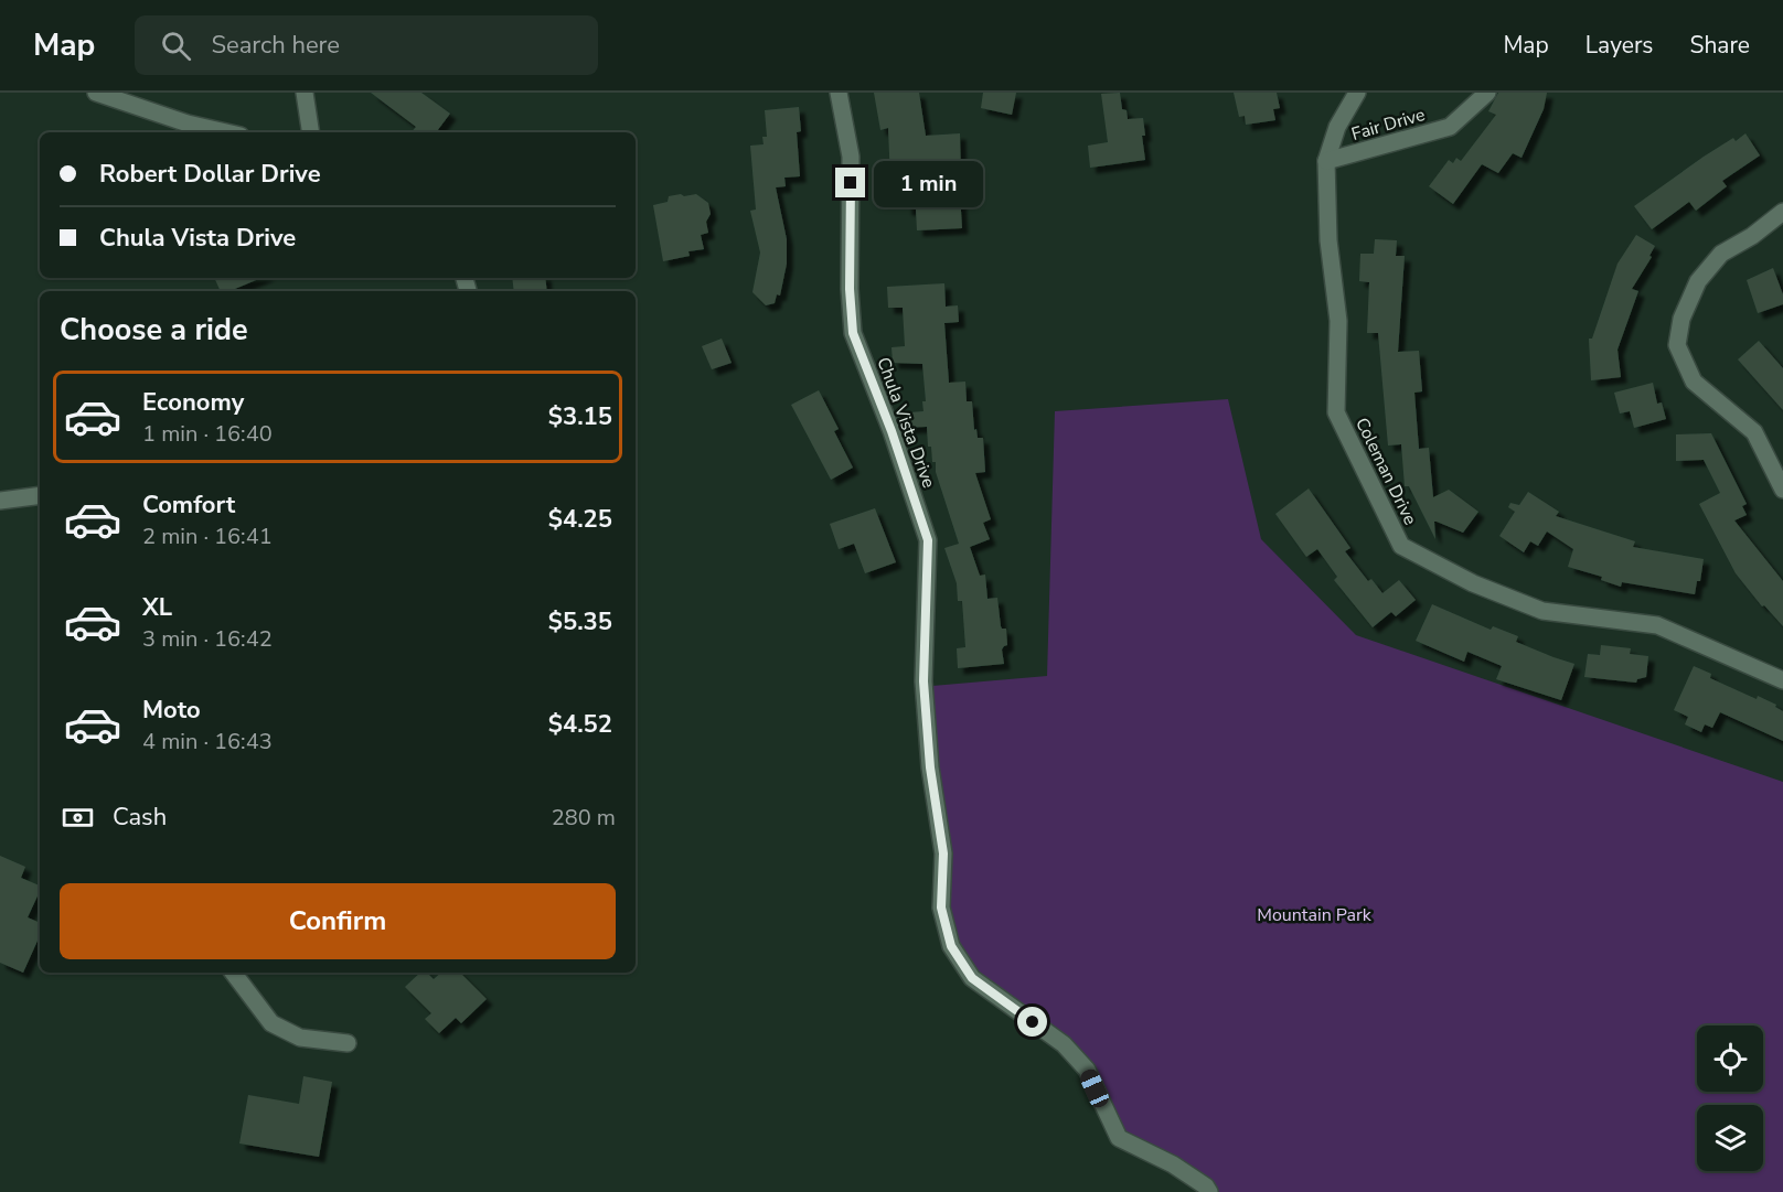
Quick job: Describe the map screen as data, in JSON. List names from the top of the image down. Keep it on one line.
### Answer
{"streets":{"street":["Fair Drive","Chula Vista Drive","Coleman Drive"]},"crossings":[["Fair Drive","Coleman Drive"]],"parks":["Mountain Park"],"page":{"header":"Map","search":"Search here","nav":["Map","Layers","Share"],"banner":["Robert Dollar Drive","Chula Vista Drive"],"bubble":"1 min","heading":"Choose a ride","list":[{"name":"Economy","note":"1 min · 16:40","value":"$3.15"},{"name":"Comfort","note":"2 min · 16:41","value":"$4.25"},{"name":"XL","note":"3 min · 16:42","value":"$5.35"},{"name":"Moto","note":"4 min · 16:43","value":"$4.52"}],"pay":["Cash","280 m"],"buttons":"Confirm"}}
